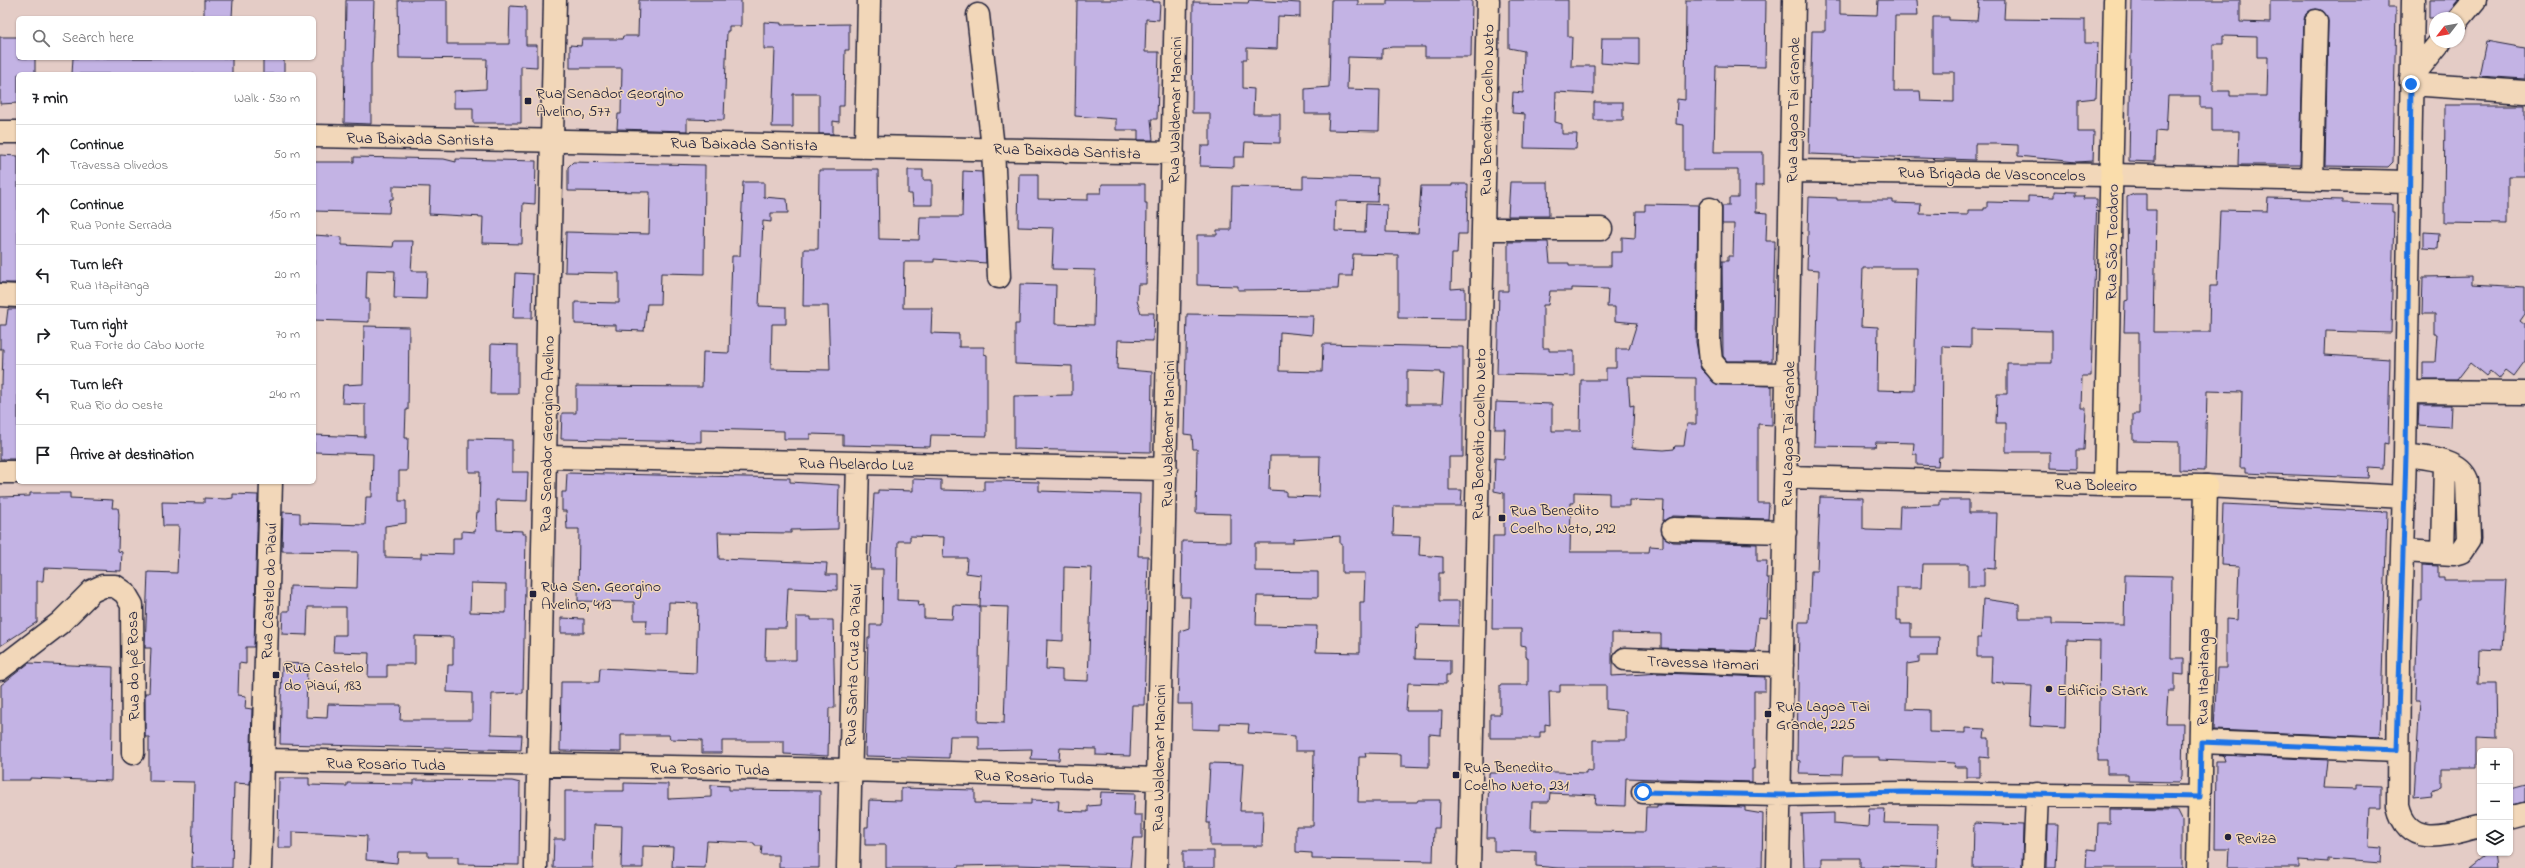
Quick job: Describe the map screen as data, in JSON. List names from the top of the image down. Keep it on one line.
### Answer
{"streets":{"main road":["Rua São Teodoro","Rua Boleeiro","Rua Itapitanga"],"street":["Rua Waldemar Mancini","Rua Benedito Coelho Neto","Rua Lagoa Tai Grande","Rua Baixada Santista","Rua Brigada de Vasconcelos","Rua Senador Georgino Avelino","Rua Abelardo Luz","Rua Castelo do Piauí","Travessa Itamari","Rua Santa Cruz do Piauí","Rua do Ipê Rosa","Rua Rosario Tuda"]},"crossings":[["Rua Waldemar Mancini","Rua Baixada Santista"],["Rua Waldemar Mancini","Rua Abelardo Luz"],["Rua Waldemar Mancini","Rua Rosario Tuda"],["Rua Lagoa Tai Grande","Rua Brigada de Vasconcelos"],["Rua Lagoa Tai Grande","Rua Boleeiro"],["Rua Lagoa Tai Grande","Travessa Itamari"],["Rua Baixada Santista","Rua Senador Georgino Avelino"],["Rua Brigada de Vasconcelos","Rua São Teodoro"],["Rua São Teodoro","Rua Boleeiro"],["Rua Senador Georgino Avelino","Rua Abelardo Luz"],["Rua Senador Georgino Avelino","Rua Rosario Tuda"],["Rua Abelardo Luz","Rua Santa Cruz do Piauí"],["Rua Boleeiro","Rua Itapitanga"],["Rua Castelo do Piauí","Rua Rosario Tuda"],["Rua Santa Cruz do Piauí","Rua Rosario Tuda"]],"places":{"transit":["Rua Senador Georgino Avelino, 577","Rua Benedito Coelho Neto, 292","Rua Sen. Georgino Avelino, 413","Rua Castelo do Piauí, 183","Rua Lagoa Tai Grande, 225","Rua Benedito Coelho Neto, 231"],"other":["Edifício Stark","Reviza"]},"north":"bottom left","page":{"search":"Search here","heading":["7 min","Walk · 530 m"],"list":[["Continue","Travessa Olivedos","50 m"],["Continue","Rua Ponte Serrada","150 m"],["Turn left","Rua Itapitanga","20 m"],["Turn right","Rua Forte do Cabo Norte","70 m"],["Turn left","Rua Rio do Oeste","240 m"],"Arrive at destination"],"map_buttons":["+","−"]}}
